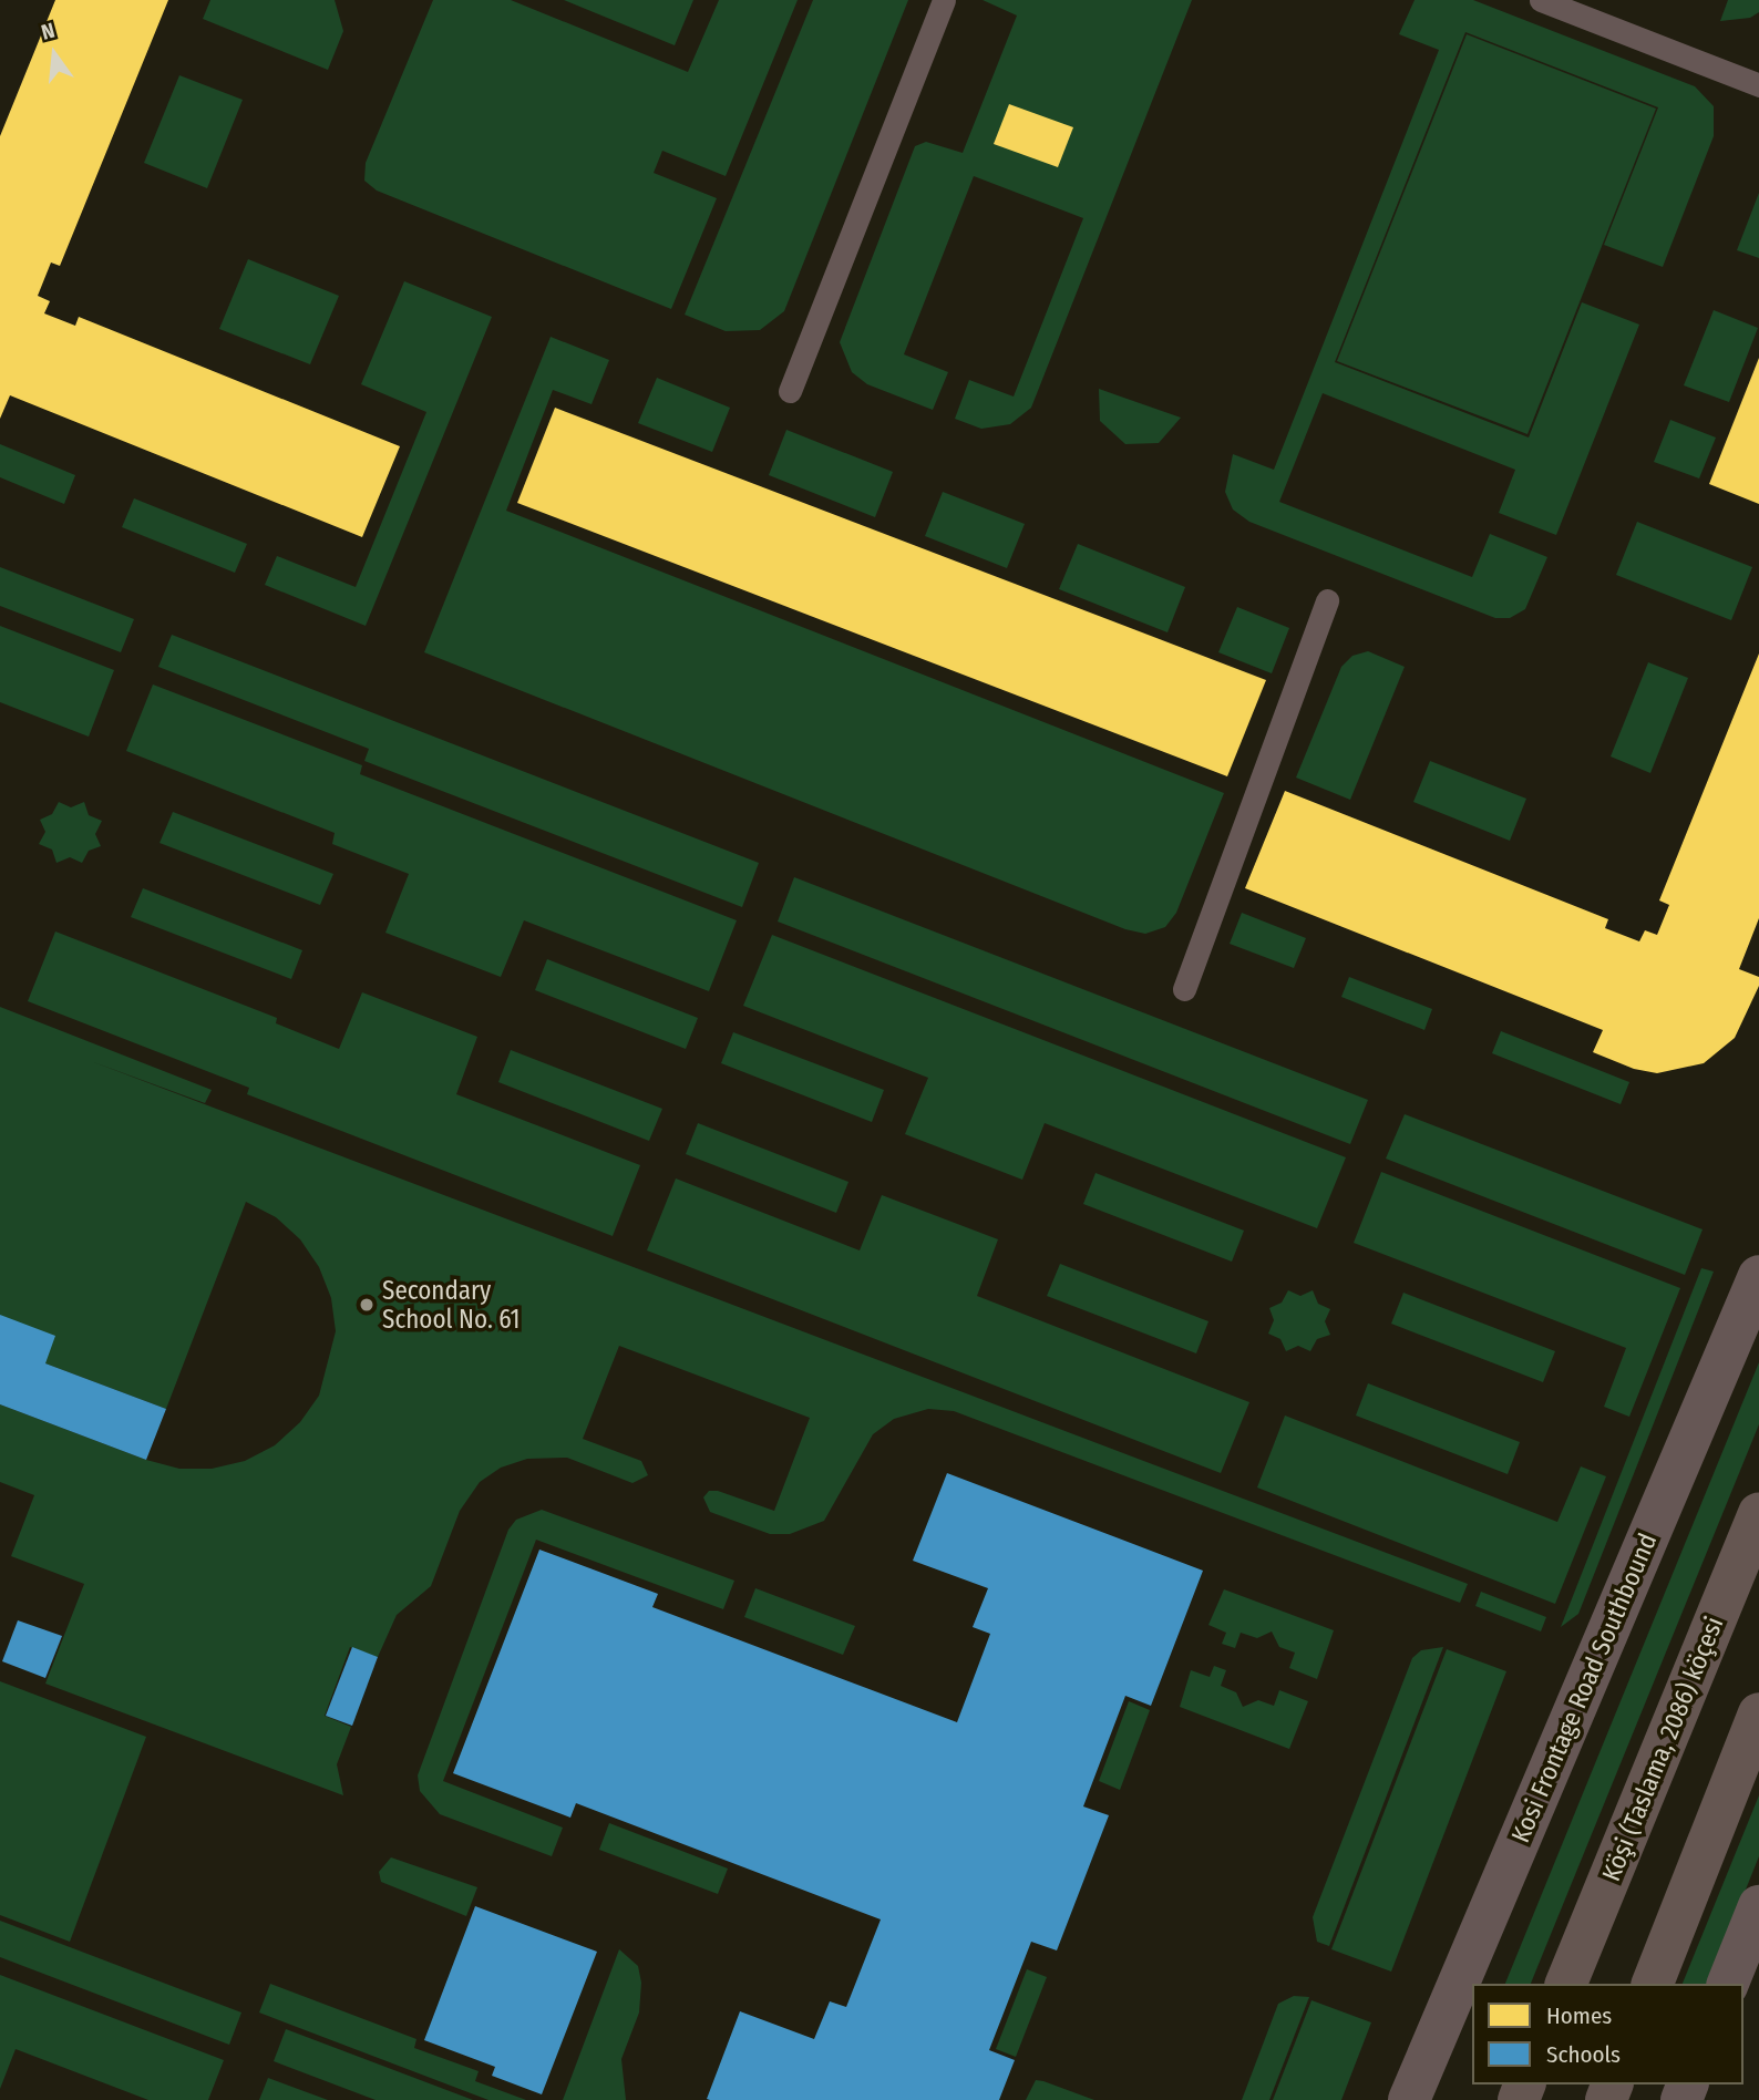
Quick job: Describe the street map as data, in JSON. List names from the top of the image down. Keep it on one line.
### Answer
{"streets":{"main road":["Köşi (Taslama, 2086) köçesi"],"street":["Kosi Frontage Road Southbound"]},"places":["Secondary School No. 61"],"legend":["Homes","Schools"],"north":"top"}
